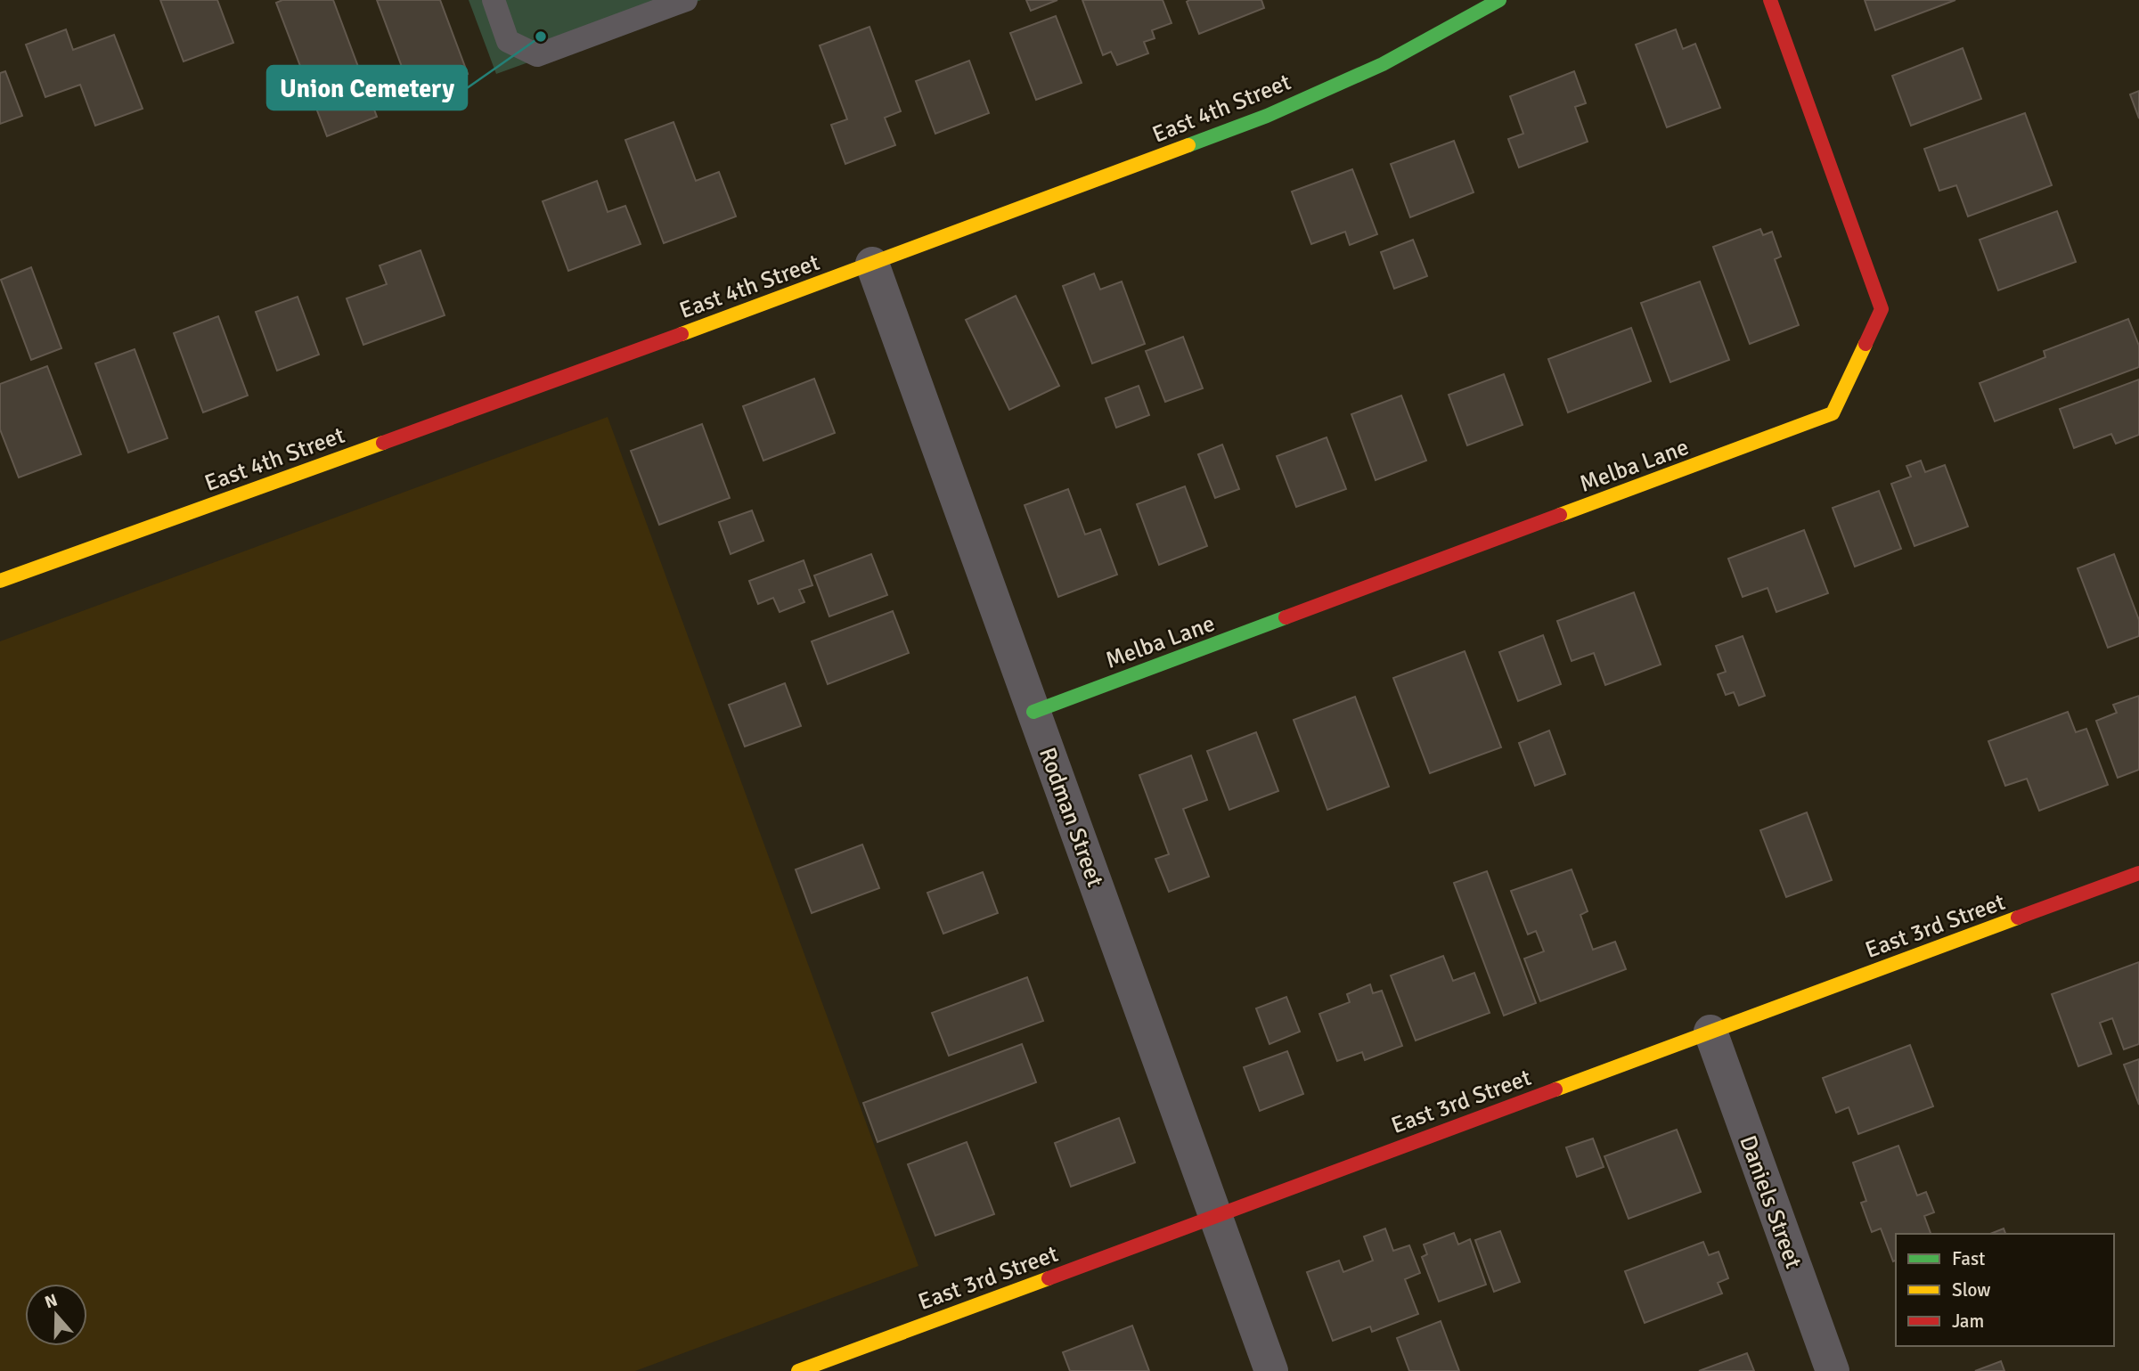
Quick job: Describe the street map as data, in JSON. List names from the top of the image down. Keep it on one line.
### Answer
{"streets":{"street":["East 4th Street","Melba Lane","Rodman Street","East 3rd Street","Daniels Street"]},"crossings":[["East 4th Street","Rodman Street"],["Melba Lane","Rodman Street"],["Rodman Street","East 3rd Street"],["East 3rd Street","Daniels Street"]],"places":["Union Cemetery"],"legend":["Fast","Slow","Jam"],"north":"top"}
